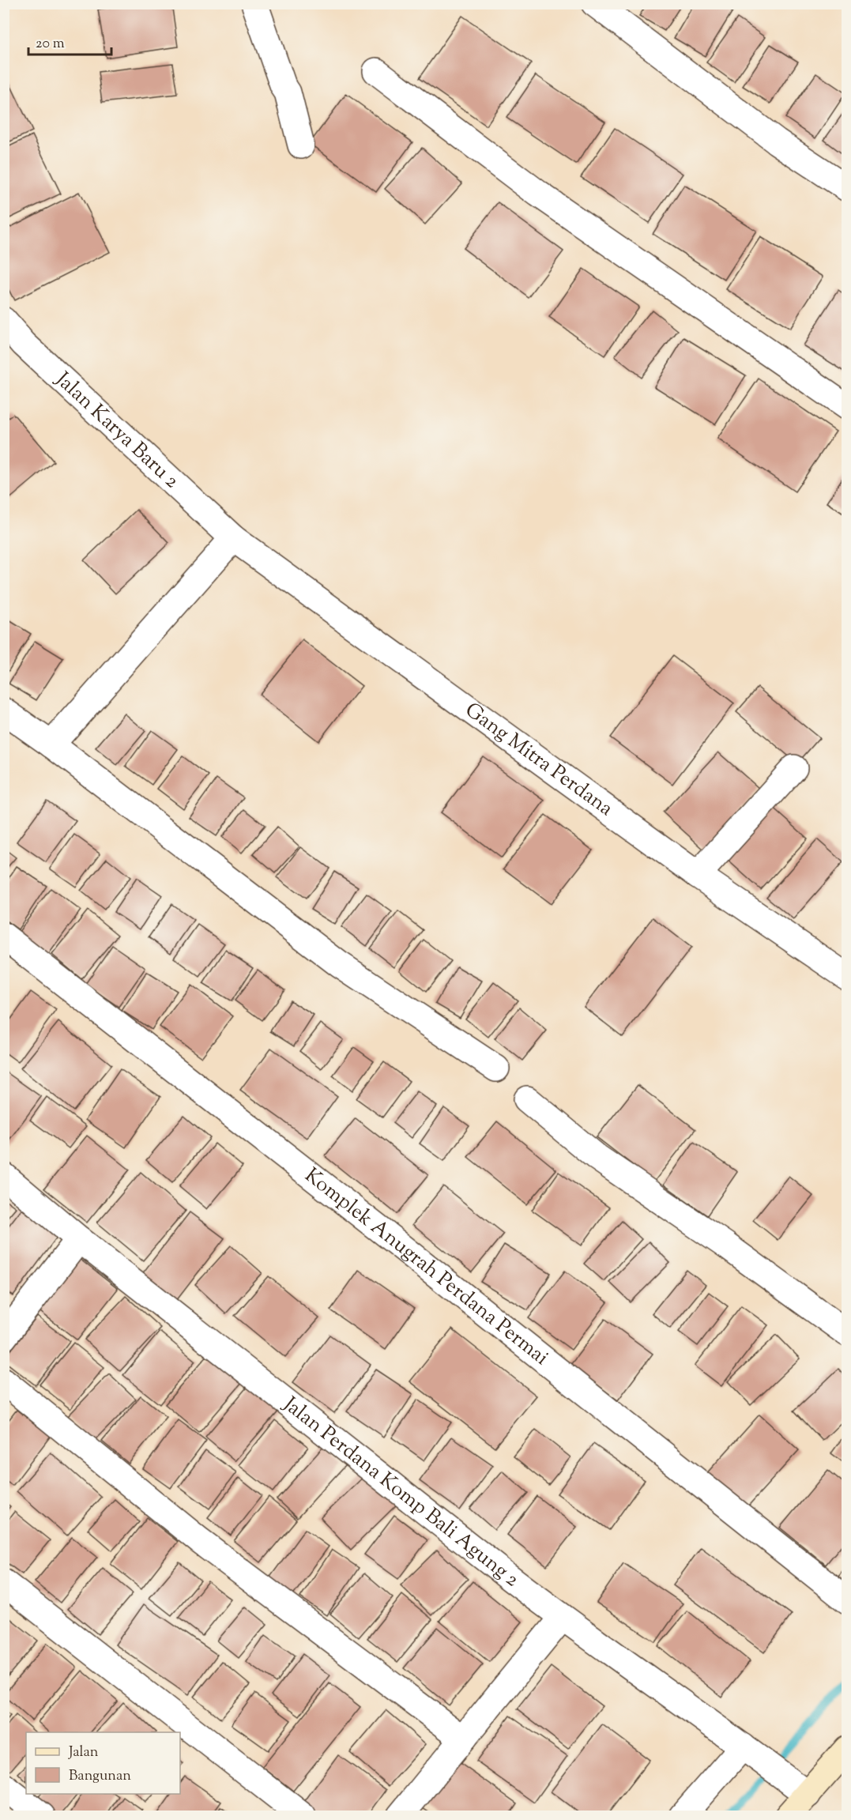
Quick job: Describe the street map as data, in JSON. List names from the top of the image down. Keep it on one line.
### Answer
{"streets":{"street":["Jalan Karya Baru 2","Gang Mitra Perdana","Komplek Anugrah Perdana Permai","Jalan Perdana Komp Bali Agung 2"]},"crossings":[["Jalan Karya Baru 2","Gang Mitra Perdana"]],"legend":["Jalan","Bangunan"],"scale_bar":"20 m"}
